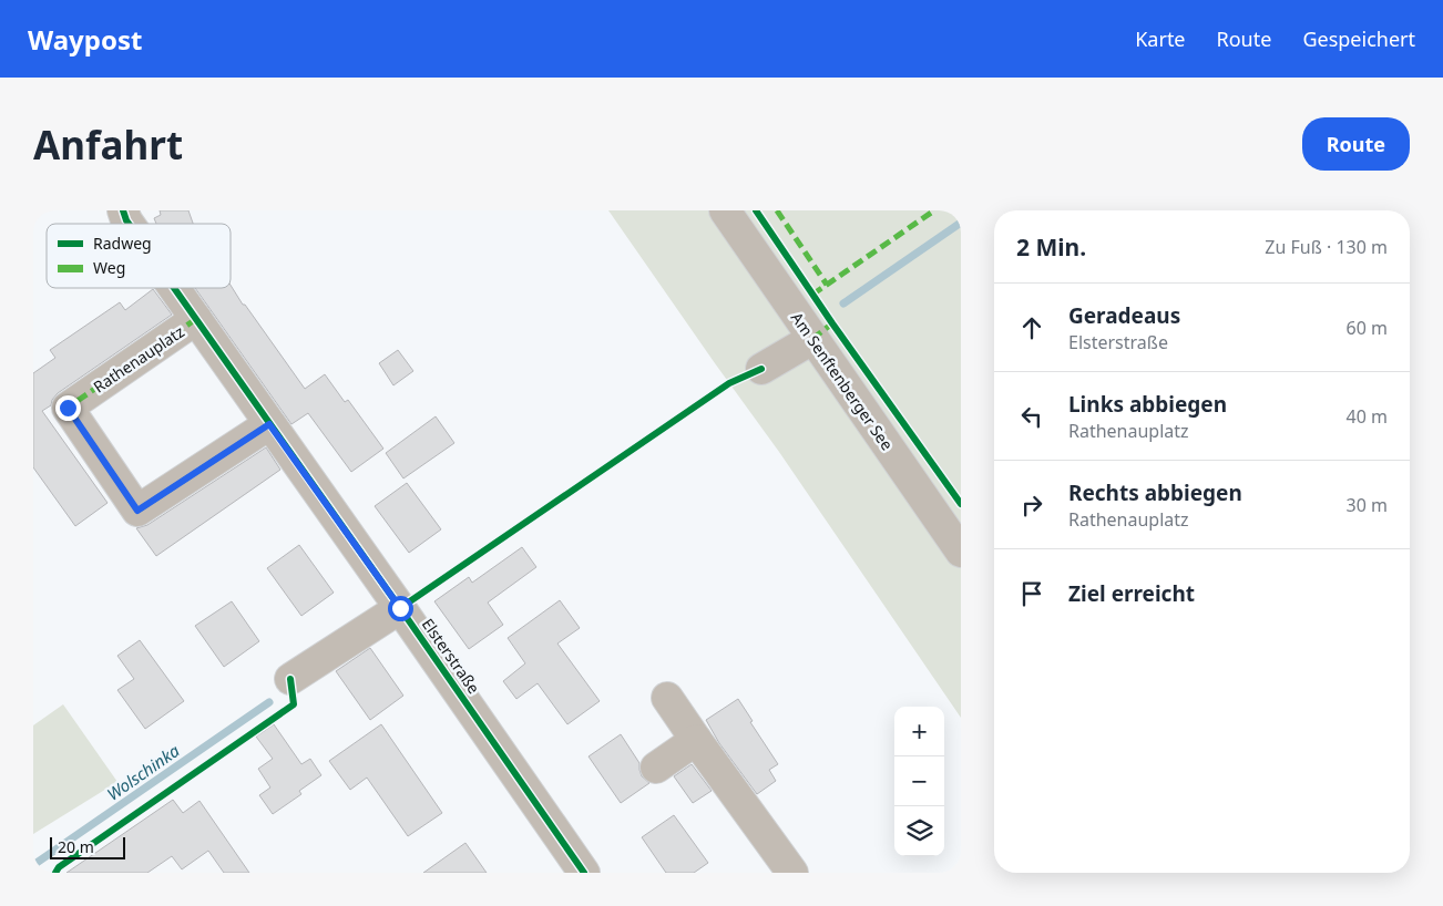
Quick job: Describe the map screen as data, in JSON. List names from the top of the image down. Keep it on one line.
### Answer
{"streets":{"street":["Rathenauplatz","Am Senftenberger See","Elsterstraße"]},"crossings":[["Rathenauplatz","Elsterstraße"]],"water":["Wolschinka"],"legend":["Radweg","Weg"],"scale_bar":"20 m","page":{"header":"Waypost","nav":["Karte","Route","Gespeichert"],"buttons":"Route","title":"Anfahrt","heading":["2 Min.","Zu Fuß · 130 m"],"list":[["Geradeaus","Elsterstraße","60 m"],["Links abbiegen","Rathenauplatz","40 m"],["Rechts abbiegen","Rathenauplatz","30 m"],"Ziel erreicht"],"map_buttons":["+","−"],"scale":"20 m"}}
